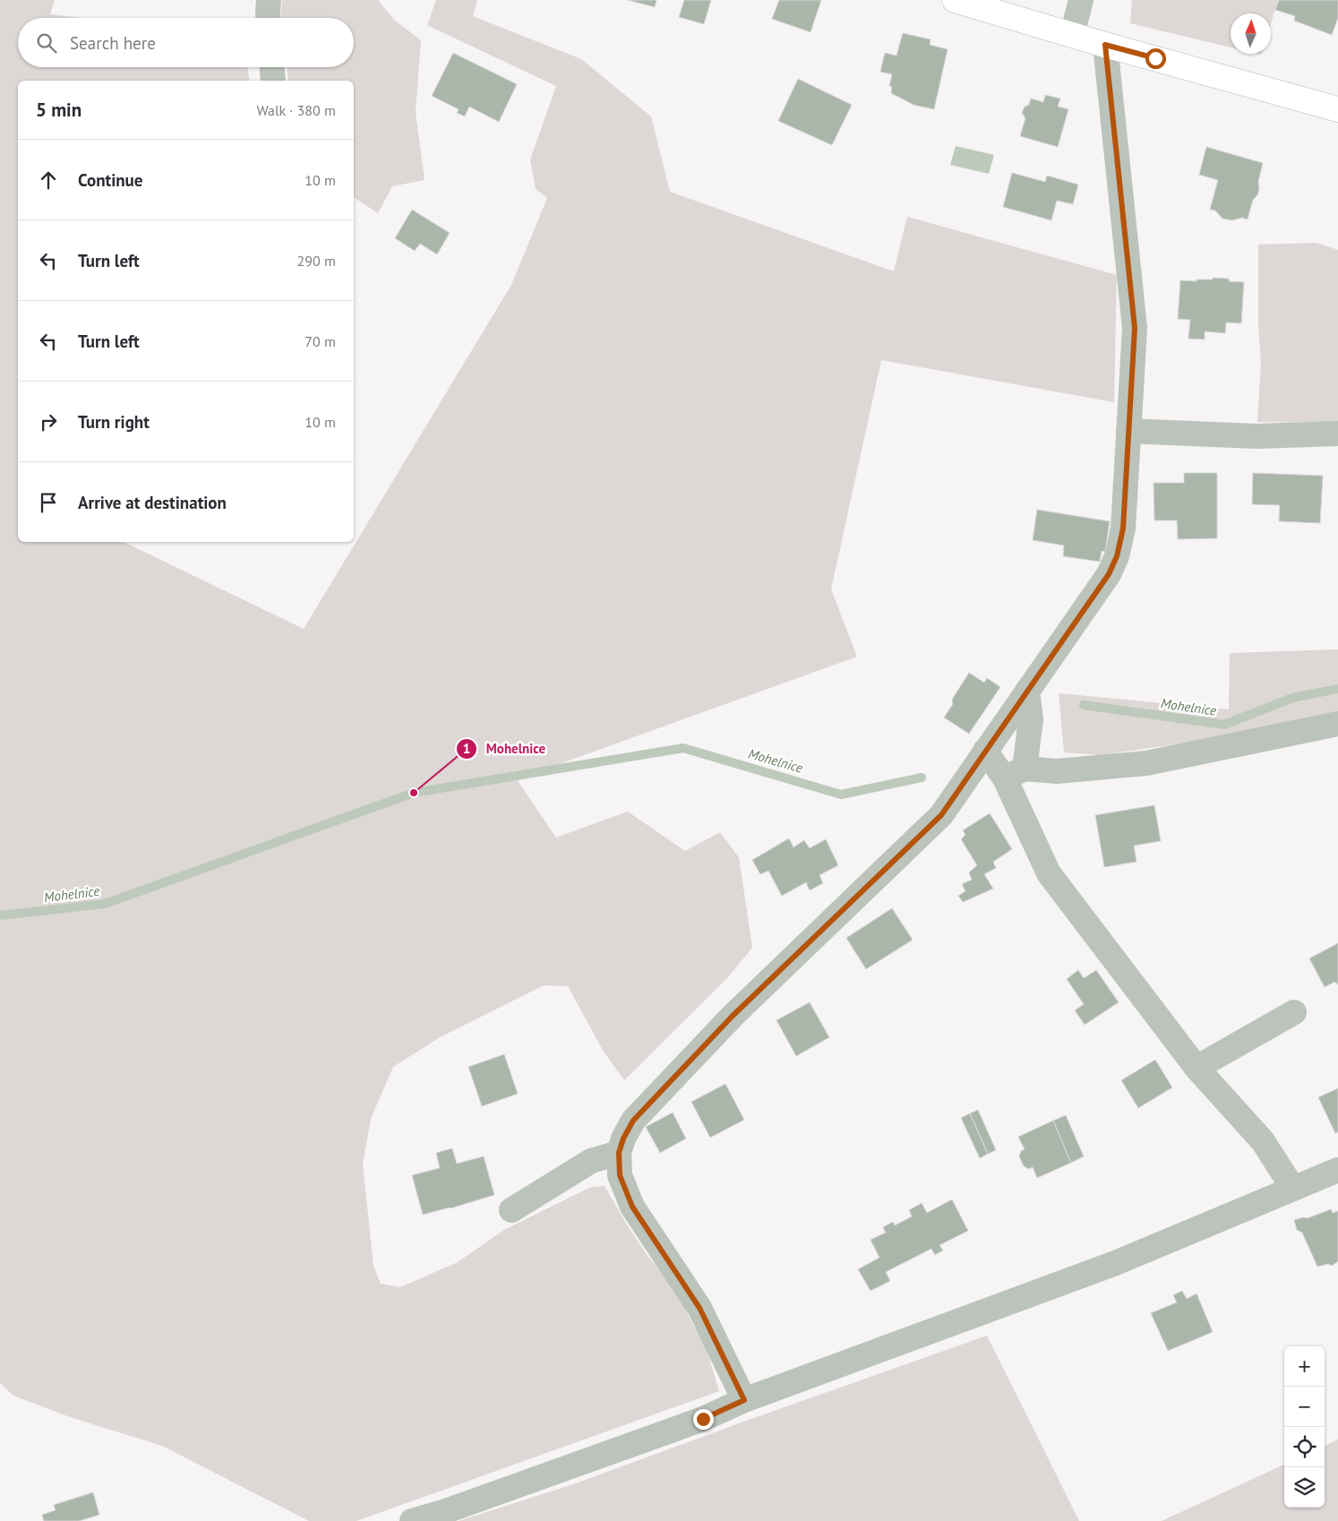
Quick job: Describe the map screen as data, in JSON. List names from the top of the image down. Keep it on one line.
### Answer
{"water":["Mohelnice"],"places":["Mohelnice"],"north":"top","page":{"search":"Search here","heading":["5 min","Walk · 380 m"],"list":[["Continue","10 m"],["Turn left","290 m"],["Turn left","70 m"],["Turn right","10 m"],"Arrive at destination"],"map_buttons":["+","−"]}}
